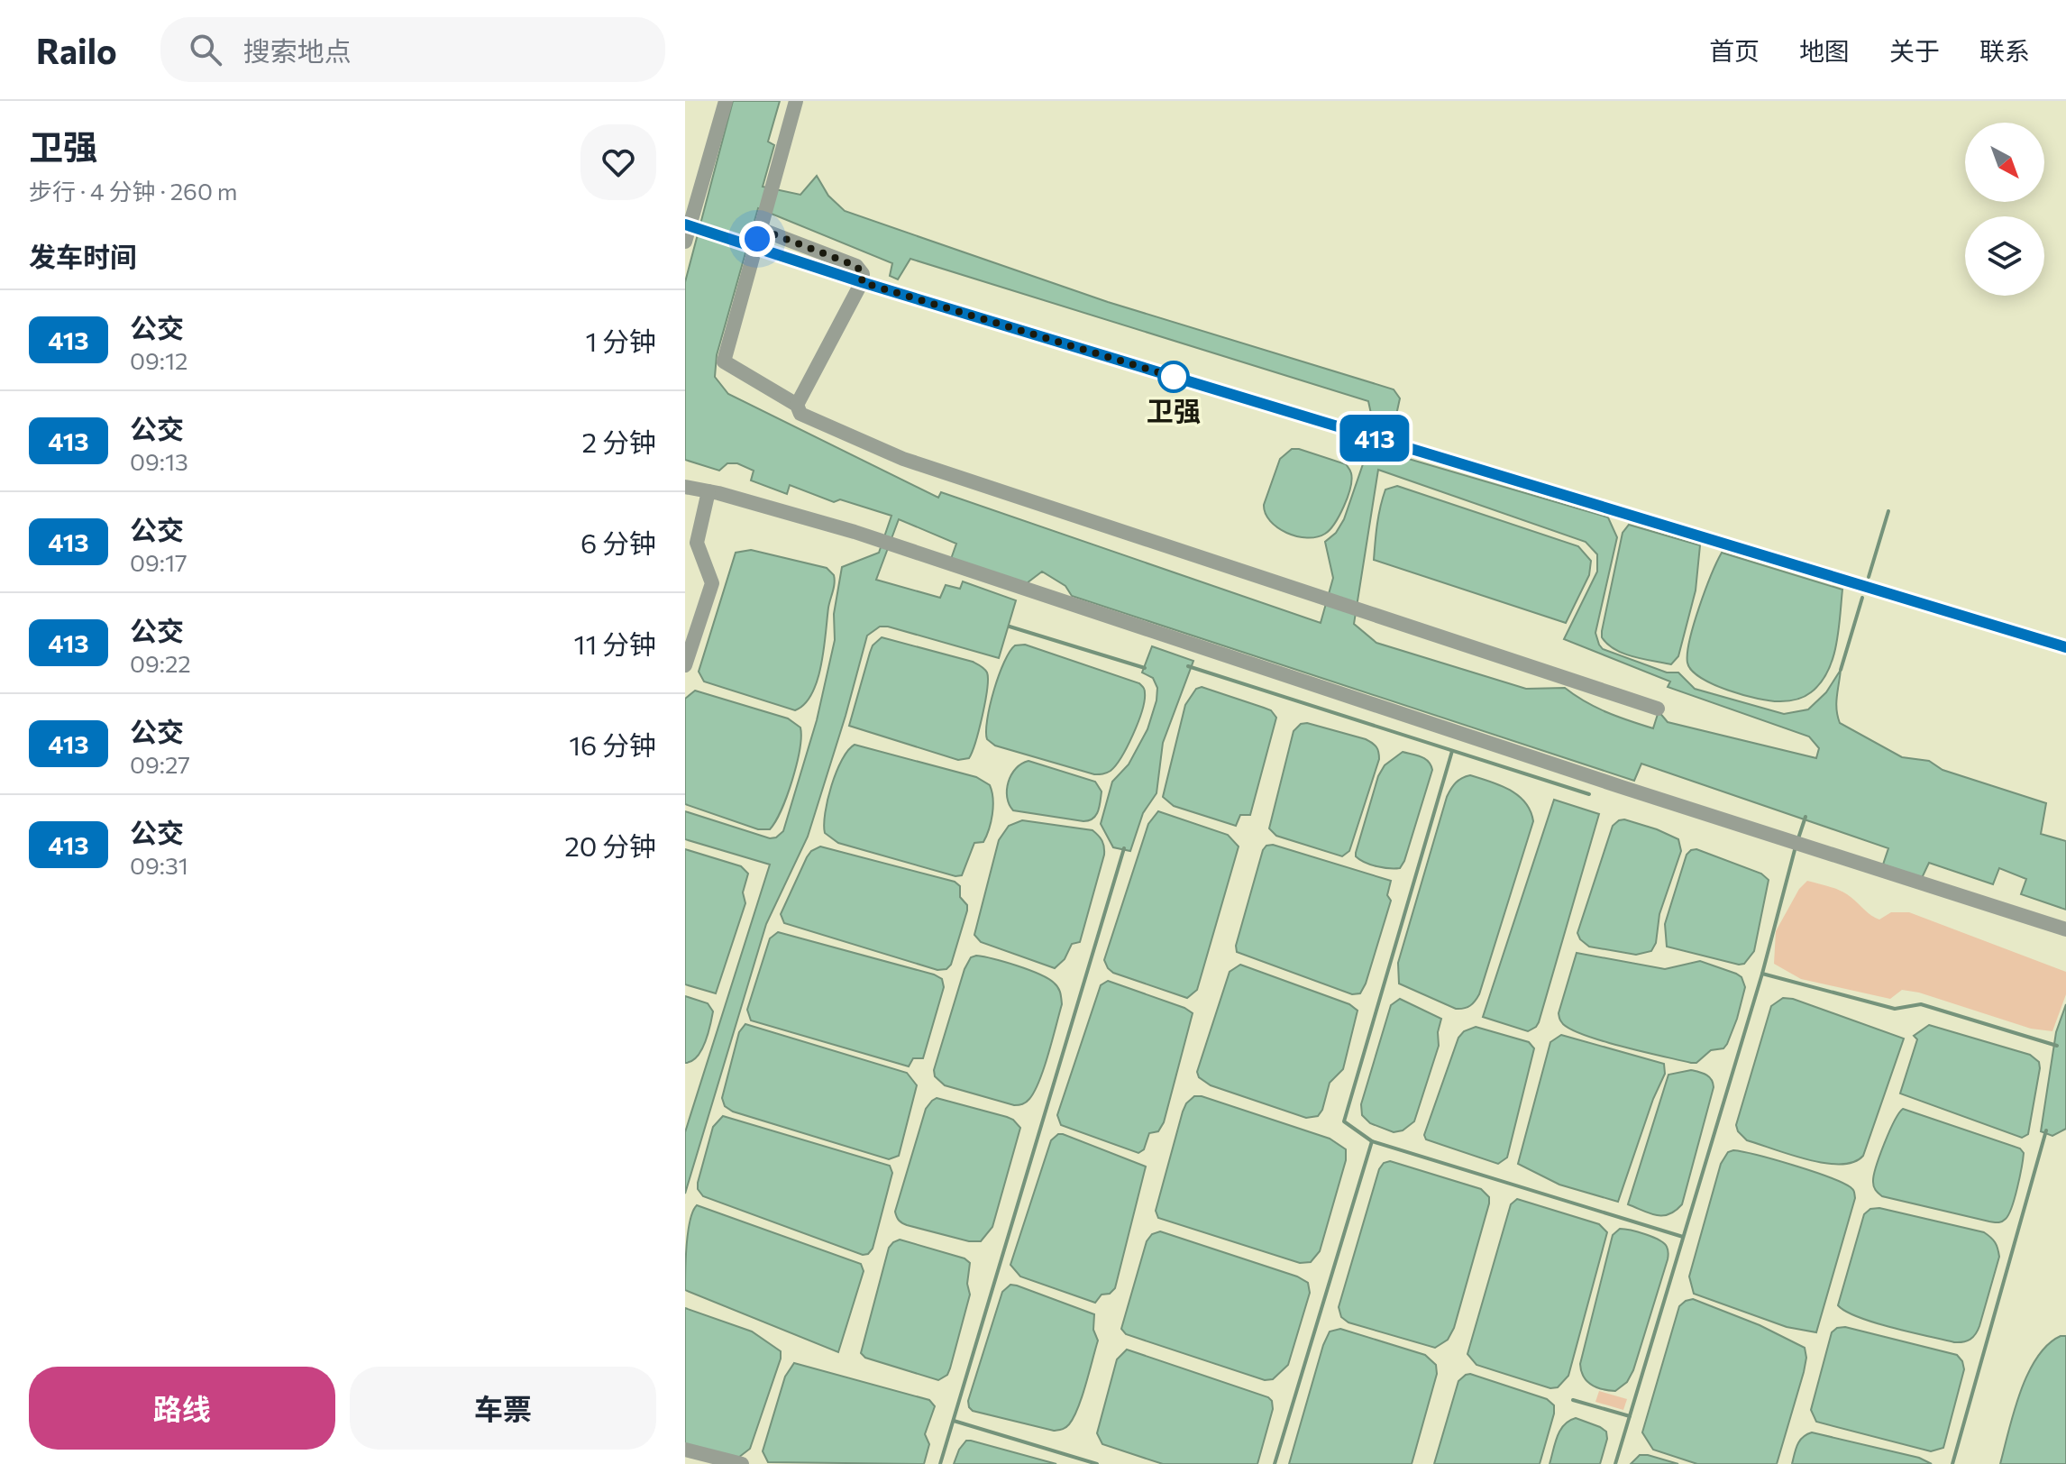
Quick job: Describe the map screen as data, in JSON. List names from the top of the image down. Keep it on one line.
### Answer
{"places":["卫强"],"lines":["bus line 413"],"north":"bottom right","page":{"header":"Railo","search":"搜索地点","nav":["首页","地图","关于","联系"],"heading":[["卫强","步行 · 4 分钟 · 260 m"],"发车时间"],"on_map":"413","list":[{"mark":"413","name":"公交","note":"09:12","value":"1 分钟"},{"mark":"413","name":"公交","note":"09:13","value":"2 分钟"},{"mark":"413","name":"公交","note":"09:17","value":"6 分钟"},{"mark":"413","name":"公交","note":"09:22","value":"11 分钟"},{"mark":"413","name":"公交","note":"09:27","value":"16 分钟"},{"mark":"413","name":"公交","note":"09:31","value":"20 分钟"}],"buttons":["路线","车票"]}}
